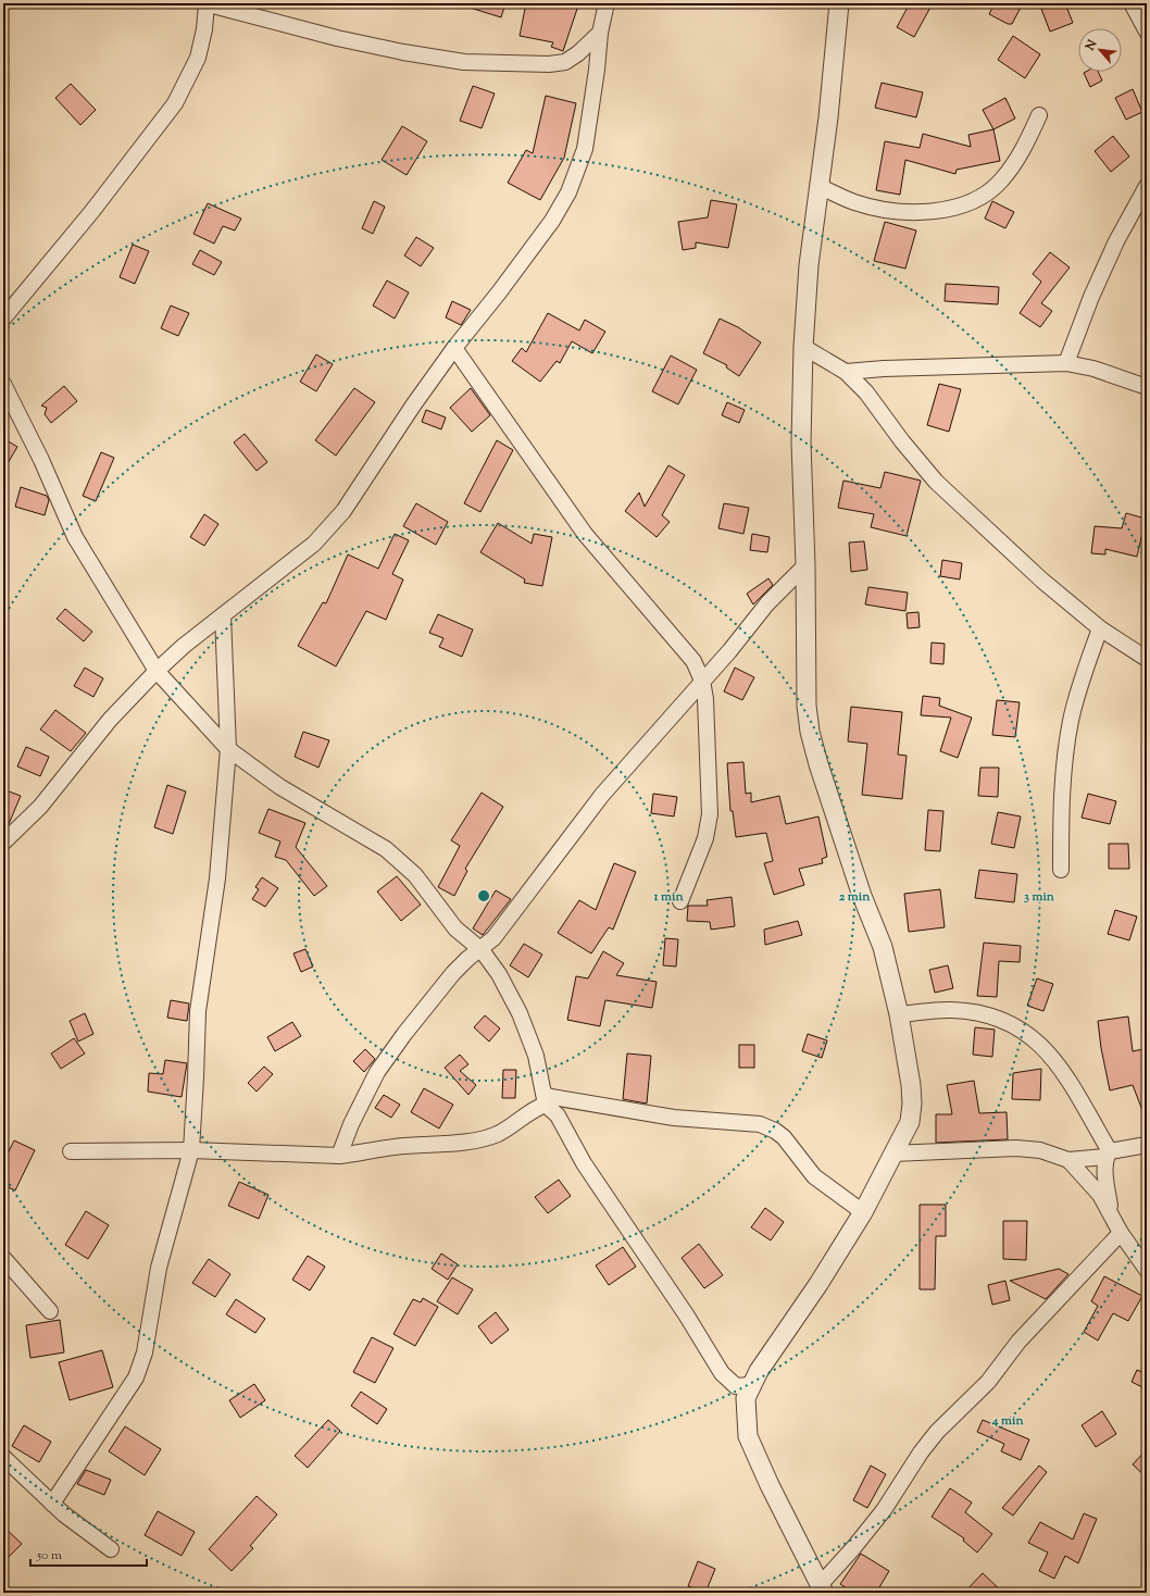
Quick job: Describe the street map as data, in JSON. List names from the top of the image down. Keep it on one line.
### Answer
{"scale_bar":"50 m","north":"top left","rings":["1 min","2 min","3 min","4 min"]}
